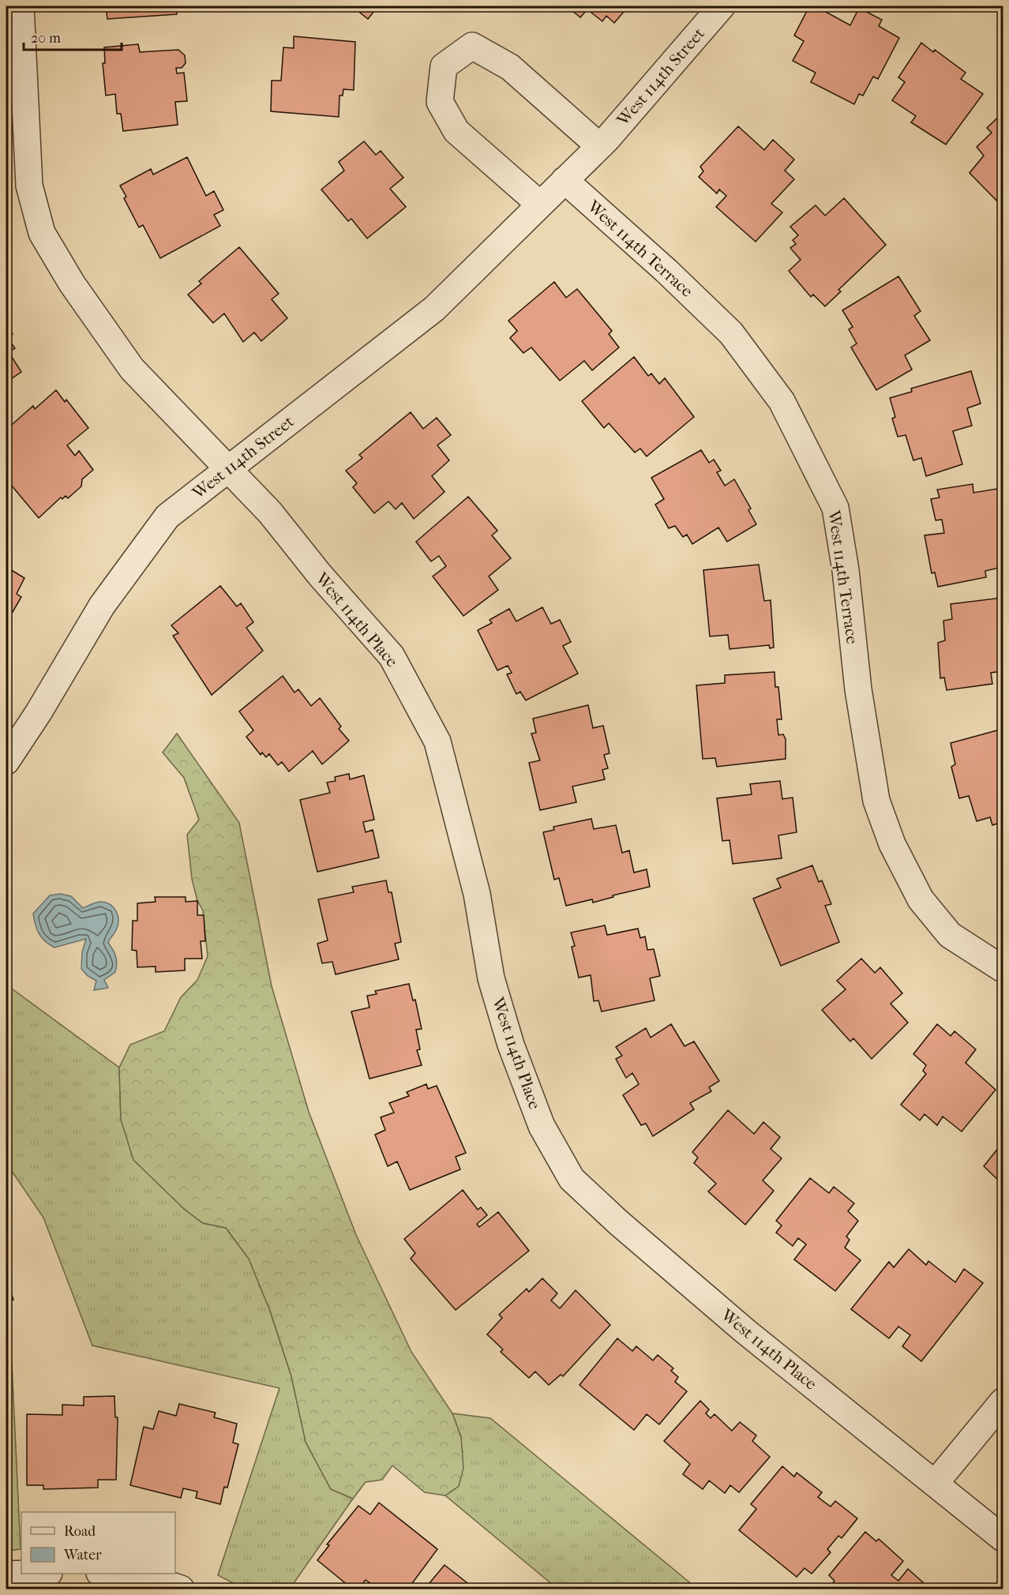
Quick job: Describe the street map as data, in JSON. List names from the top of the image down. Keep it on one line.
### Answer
{"streets":{"street":["West 114th Street","West 114th Terrace","West 114th Place"]},"crossings":[["West 114th Street","West 114th Terrace"],["West 114th Street","West 114th Place"]],"legend":["Road","Water"],"scale_bar":"20 m"}
